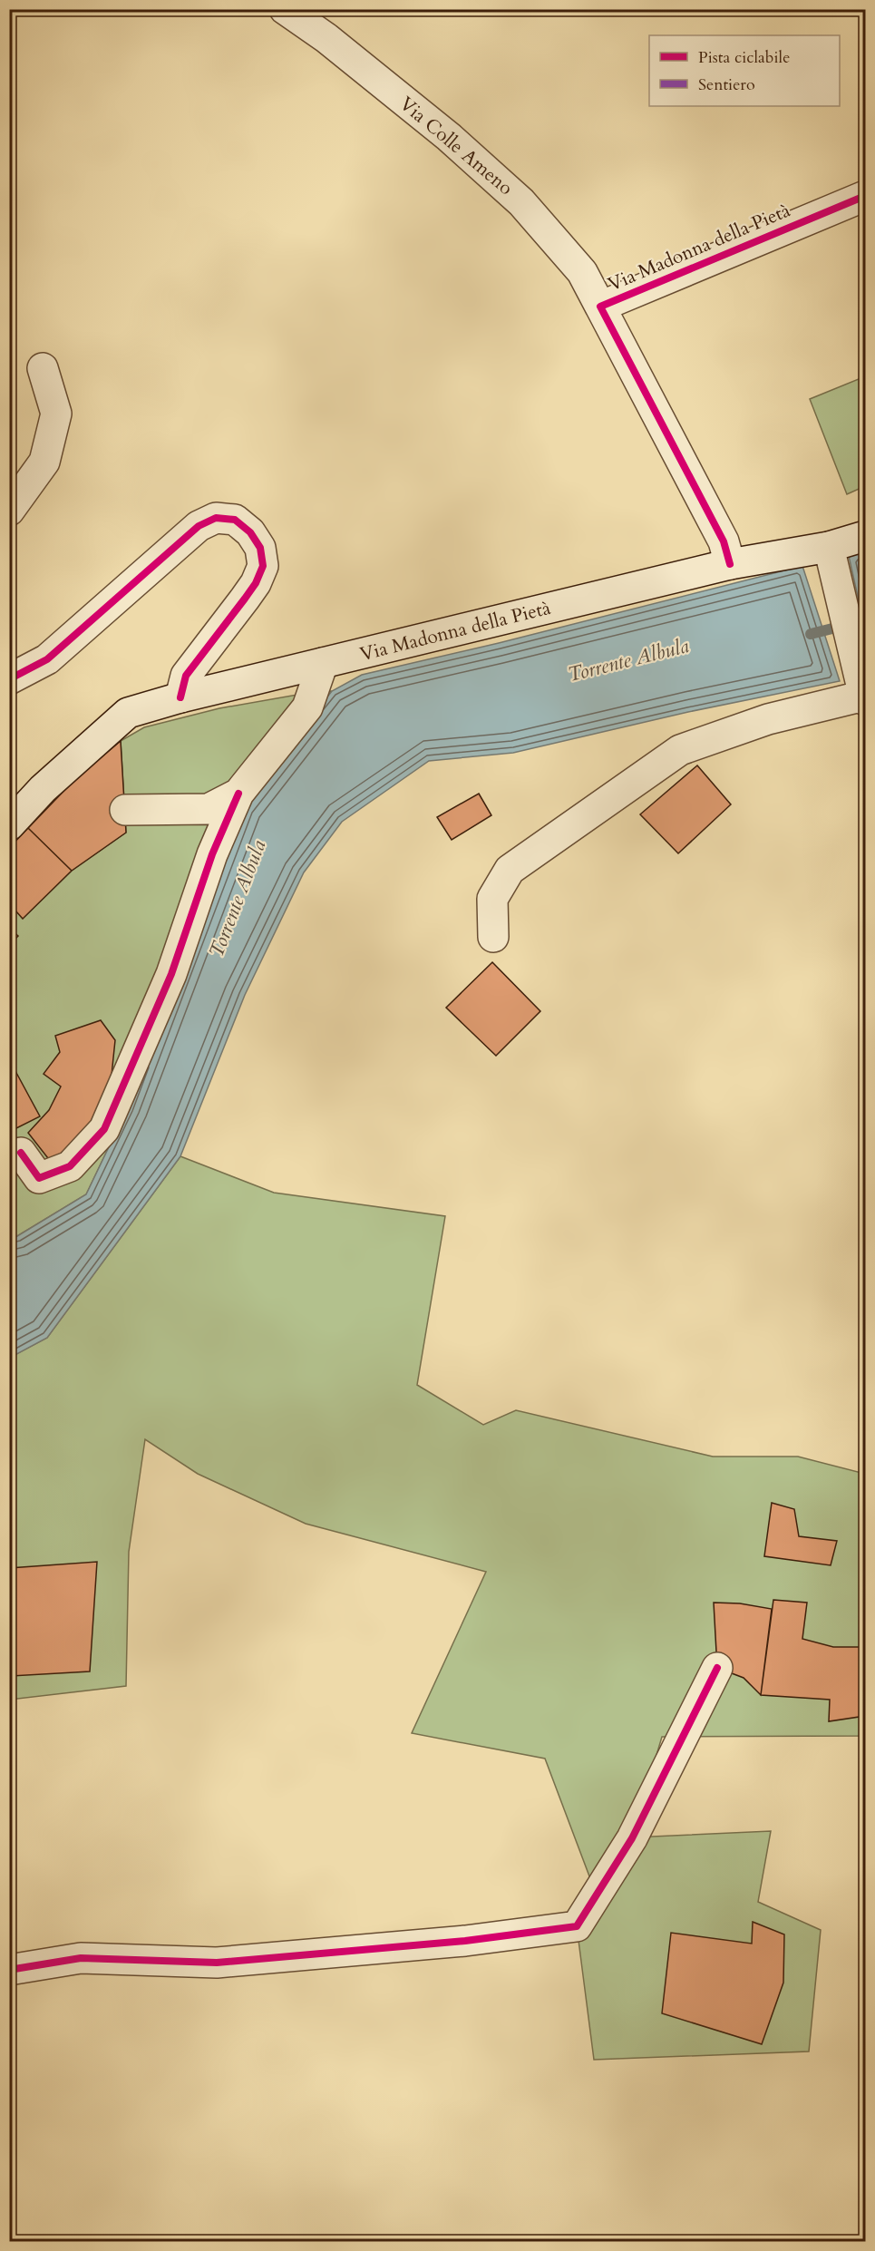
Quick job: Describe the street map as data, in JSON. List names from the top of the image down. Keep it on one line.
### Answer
{"streets":{"street":["Via Colle Ameno","Via Madonna della Pietà"]},"crossings":[["Via Colle Ameno","Via Madonna della Pietà"]],"water":["Torrente Albula"],"legend":["Pista ciclabile","Sentiero"]}
